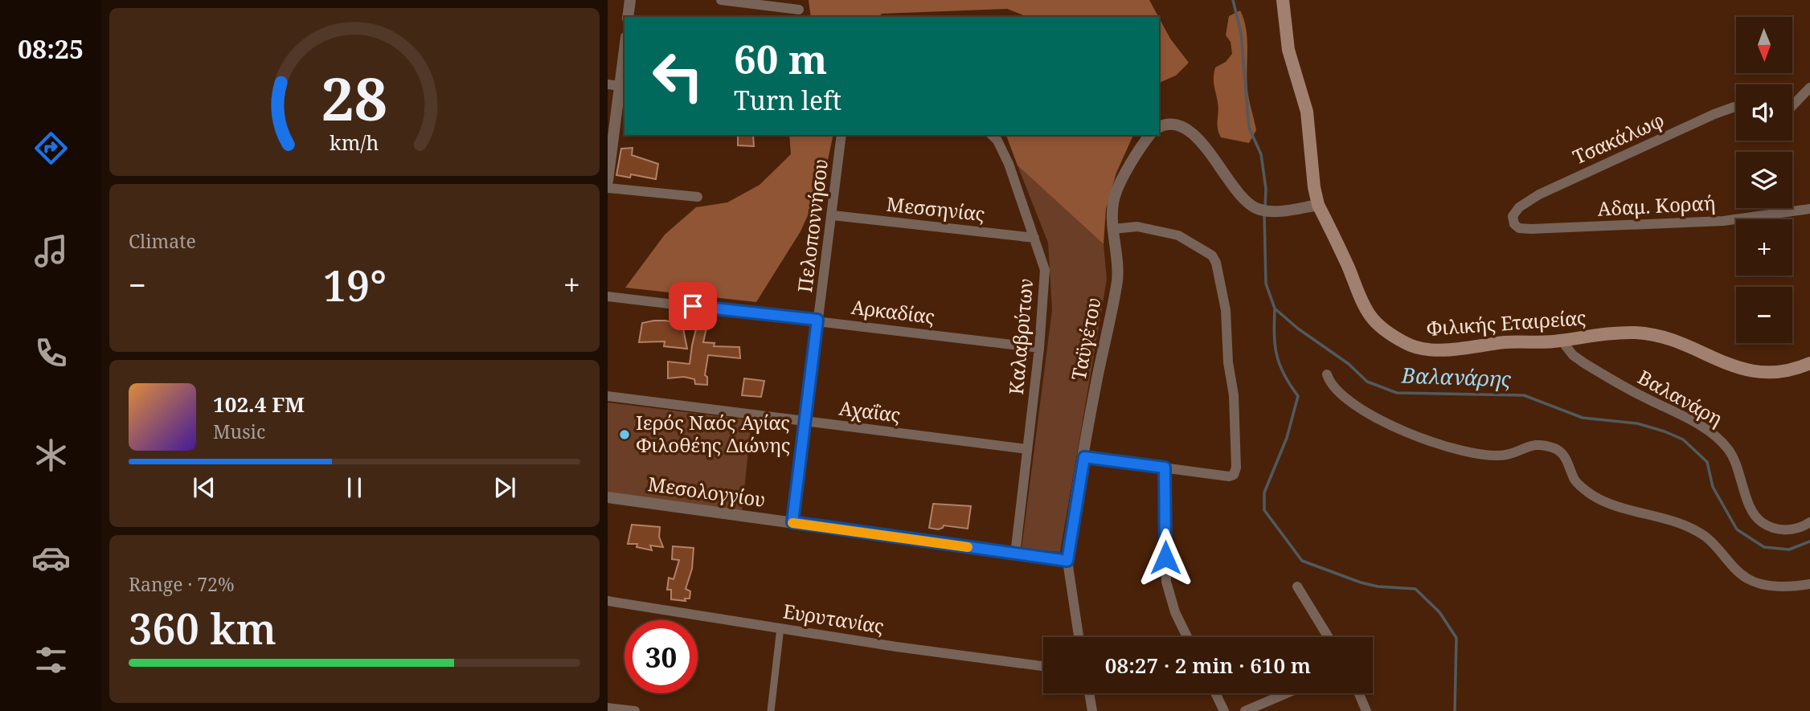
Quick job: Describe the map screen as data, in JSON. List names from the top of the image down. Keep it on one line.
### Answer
{"streets":{"main road":["Φιλικής Εταιρείας"],"street":["Τσακάλωφ","Αδαμ. Κοραή","Μεσσηνίας","Πελοποννήσου","Αρκαδίας","Καλαβρύτων","Ταϋγέτου","Βαλανάρη","Αχαΐας","Μεσολογγίου","Ευρυτανίας"]},"crossings":[["Τσακάλωφ","Αδαμ. Κοραή"],["Μεσσηνίας","Πελοποννήσου"],["Μεσσηνίας","Καλαβρύτων"],["Πελοποννήσου","Αρκαδίας"],["Πελοποννήσου","Αχαΐας"],["Πελοποννήσου","Μεσολογγίου"],["Αρκαδίας","Καλαβρύτων"],["Φιλικής Εταιρείας","Βαλανάρη"],["Καλαβρύτων","Αχαΐας"],["Καλαβρύτων","Μεσολογγίου"],["Ταϋγέτου","Μεσολογγίου"]],"water":["Βαλανάρης"],"places":["Ιερός Ναός Αγίας Φιλοθέης Διώνης"],"north":"bottom","page":{"tabs":"08:25","map_buttons":["+","−"],"turn":["60 m","Turn left"],"tile":["Climate",["Range · 72%","360 km"]],"heat":["−","19°","+"],"song":["102.4 FM","Music"],"limit":"30","trip":"08:27 · 2 min · 610 m","gauge":["28","km/h"]}}
